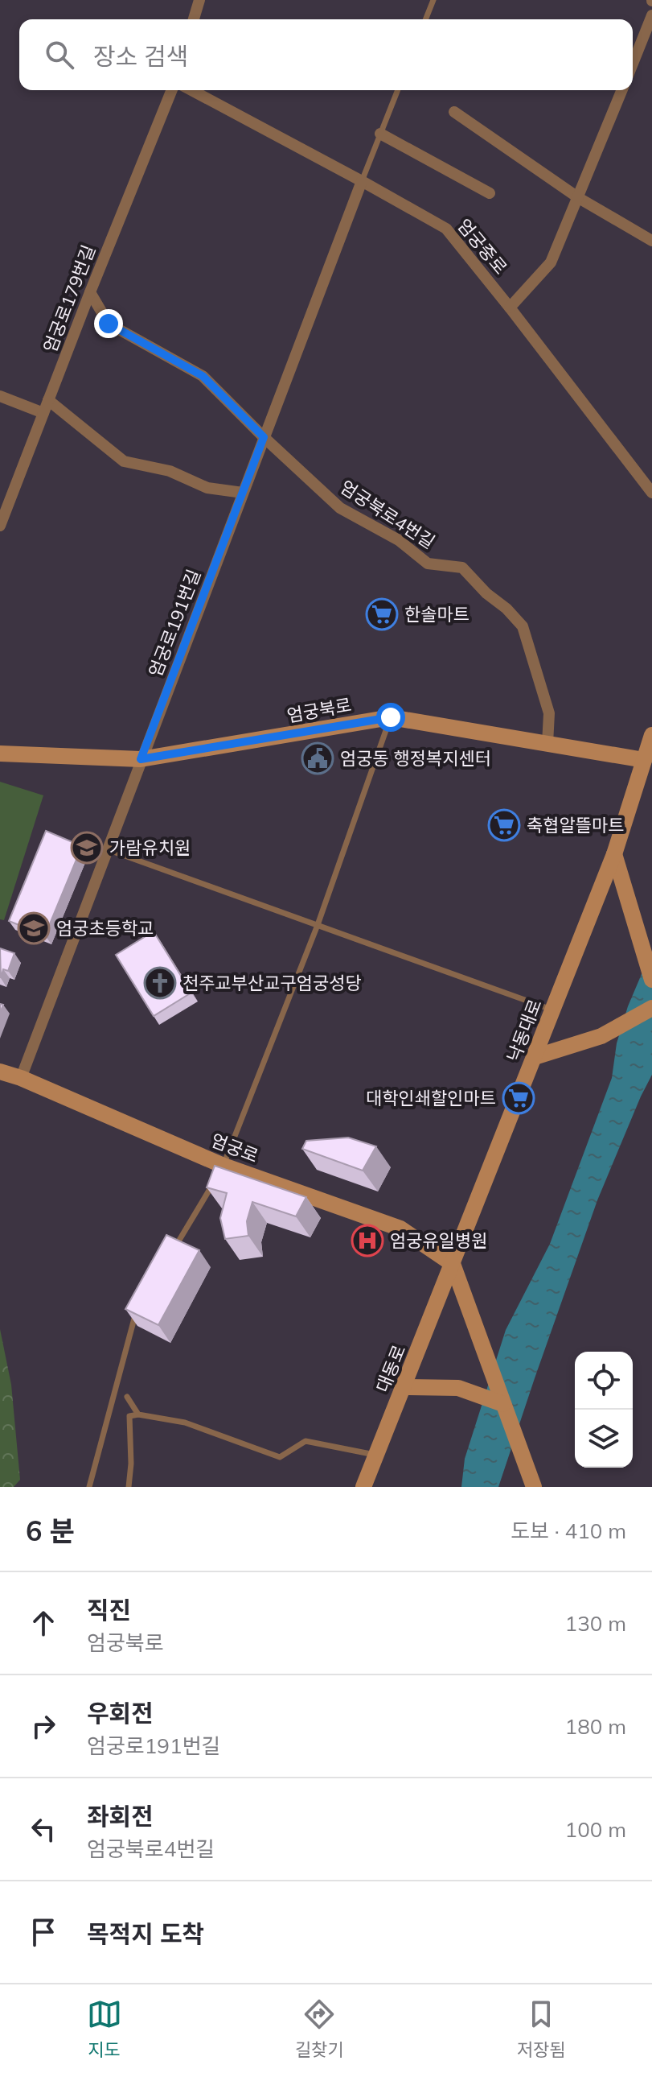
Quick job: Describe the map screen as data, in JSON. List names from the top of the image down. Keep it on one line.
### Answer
{"streets":{"street":["엄궁중로","엄궁로179번길","엄궁북로4번길","엄궁로191번길","엄궁북로","낙동대로","엄궁로","대동로"]},"crossings":[["엄궁중로","엄궁로191번길"],["엄궁로179번길","엄궁북로4번길"],["엄궁북로4번길","엄궁로191번길"],["엄궁북로4번길","엄궁북로"],["엄궁로191번길","엄궁북로"],["엄궁로191번길","엄궁로"],["엄궁북로","낙동대로"],["낙동대로","엄궁로"],["낙동대로","대동로"],["엄궁로","대동로"]],"places":{"supermarket":["한솔마트","축협알뜰마트","대학인쇄할인마트"],"public building":["엄궁동 행정복지센터"],"school or university":["가람유치원","엄궁초등학교"],"church":["천주교부산교구엄궁성당"],"hospital":["엄궁유일병원"]},"page":{"search":"장소 검색","heading":["6 분","도보 · 410 m"],"list":[["직진","엄궁북로","130 m"],["우회전","엄궁로191번길","180 m"],["좌회전","엄궁북로4번길","100 m"],"목적지 도착"],"nav":["지도","길찾기","저장됨"]}}
